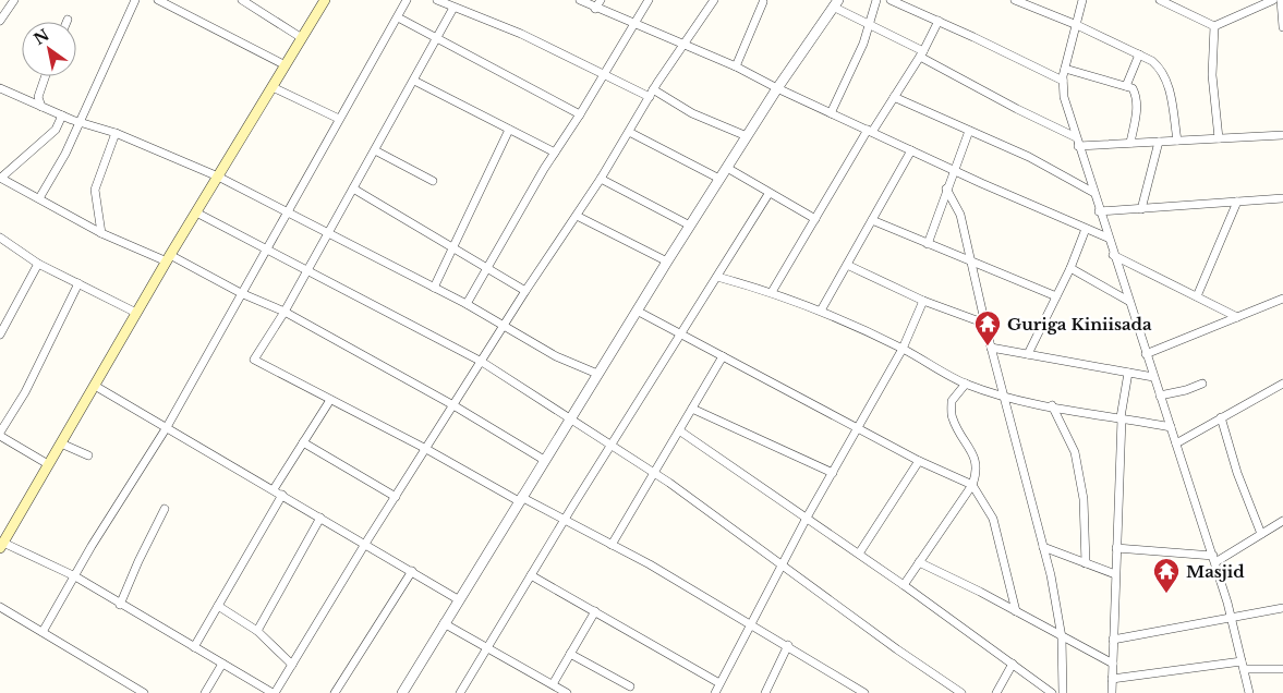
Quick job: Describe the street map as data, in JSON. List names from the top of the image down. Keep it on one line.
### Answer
{"places":{"temple":["Guriga Kiniisada","Masjid"]},"north":"top left"}
